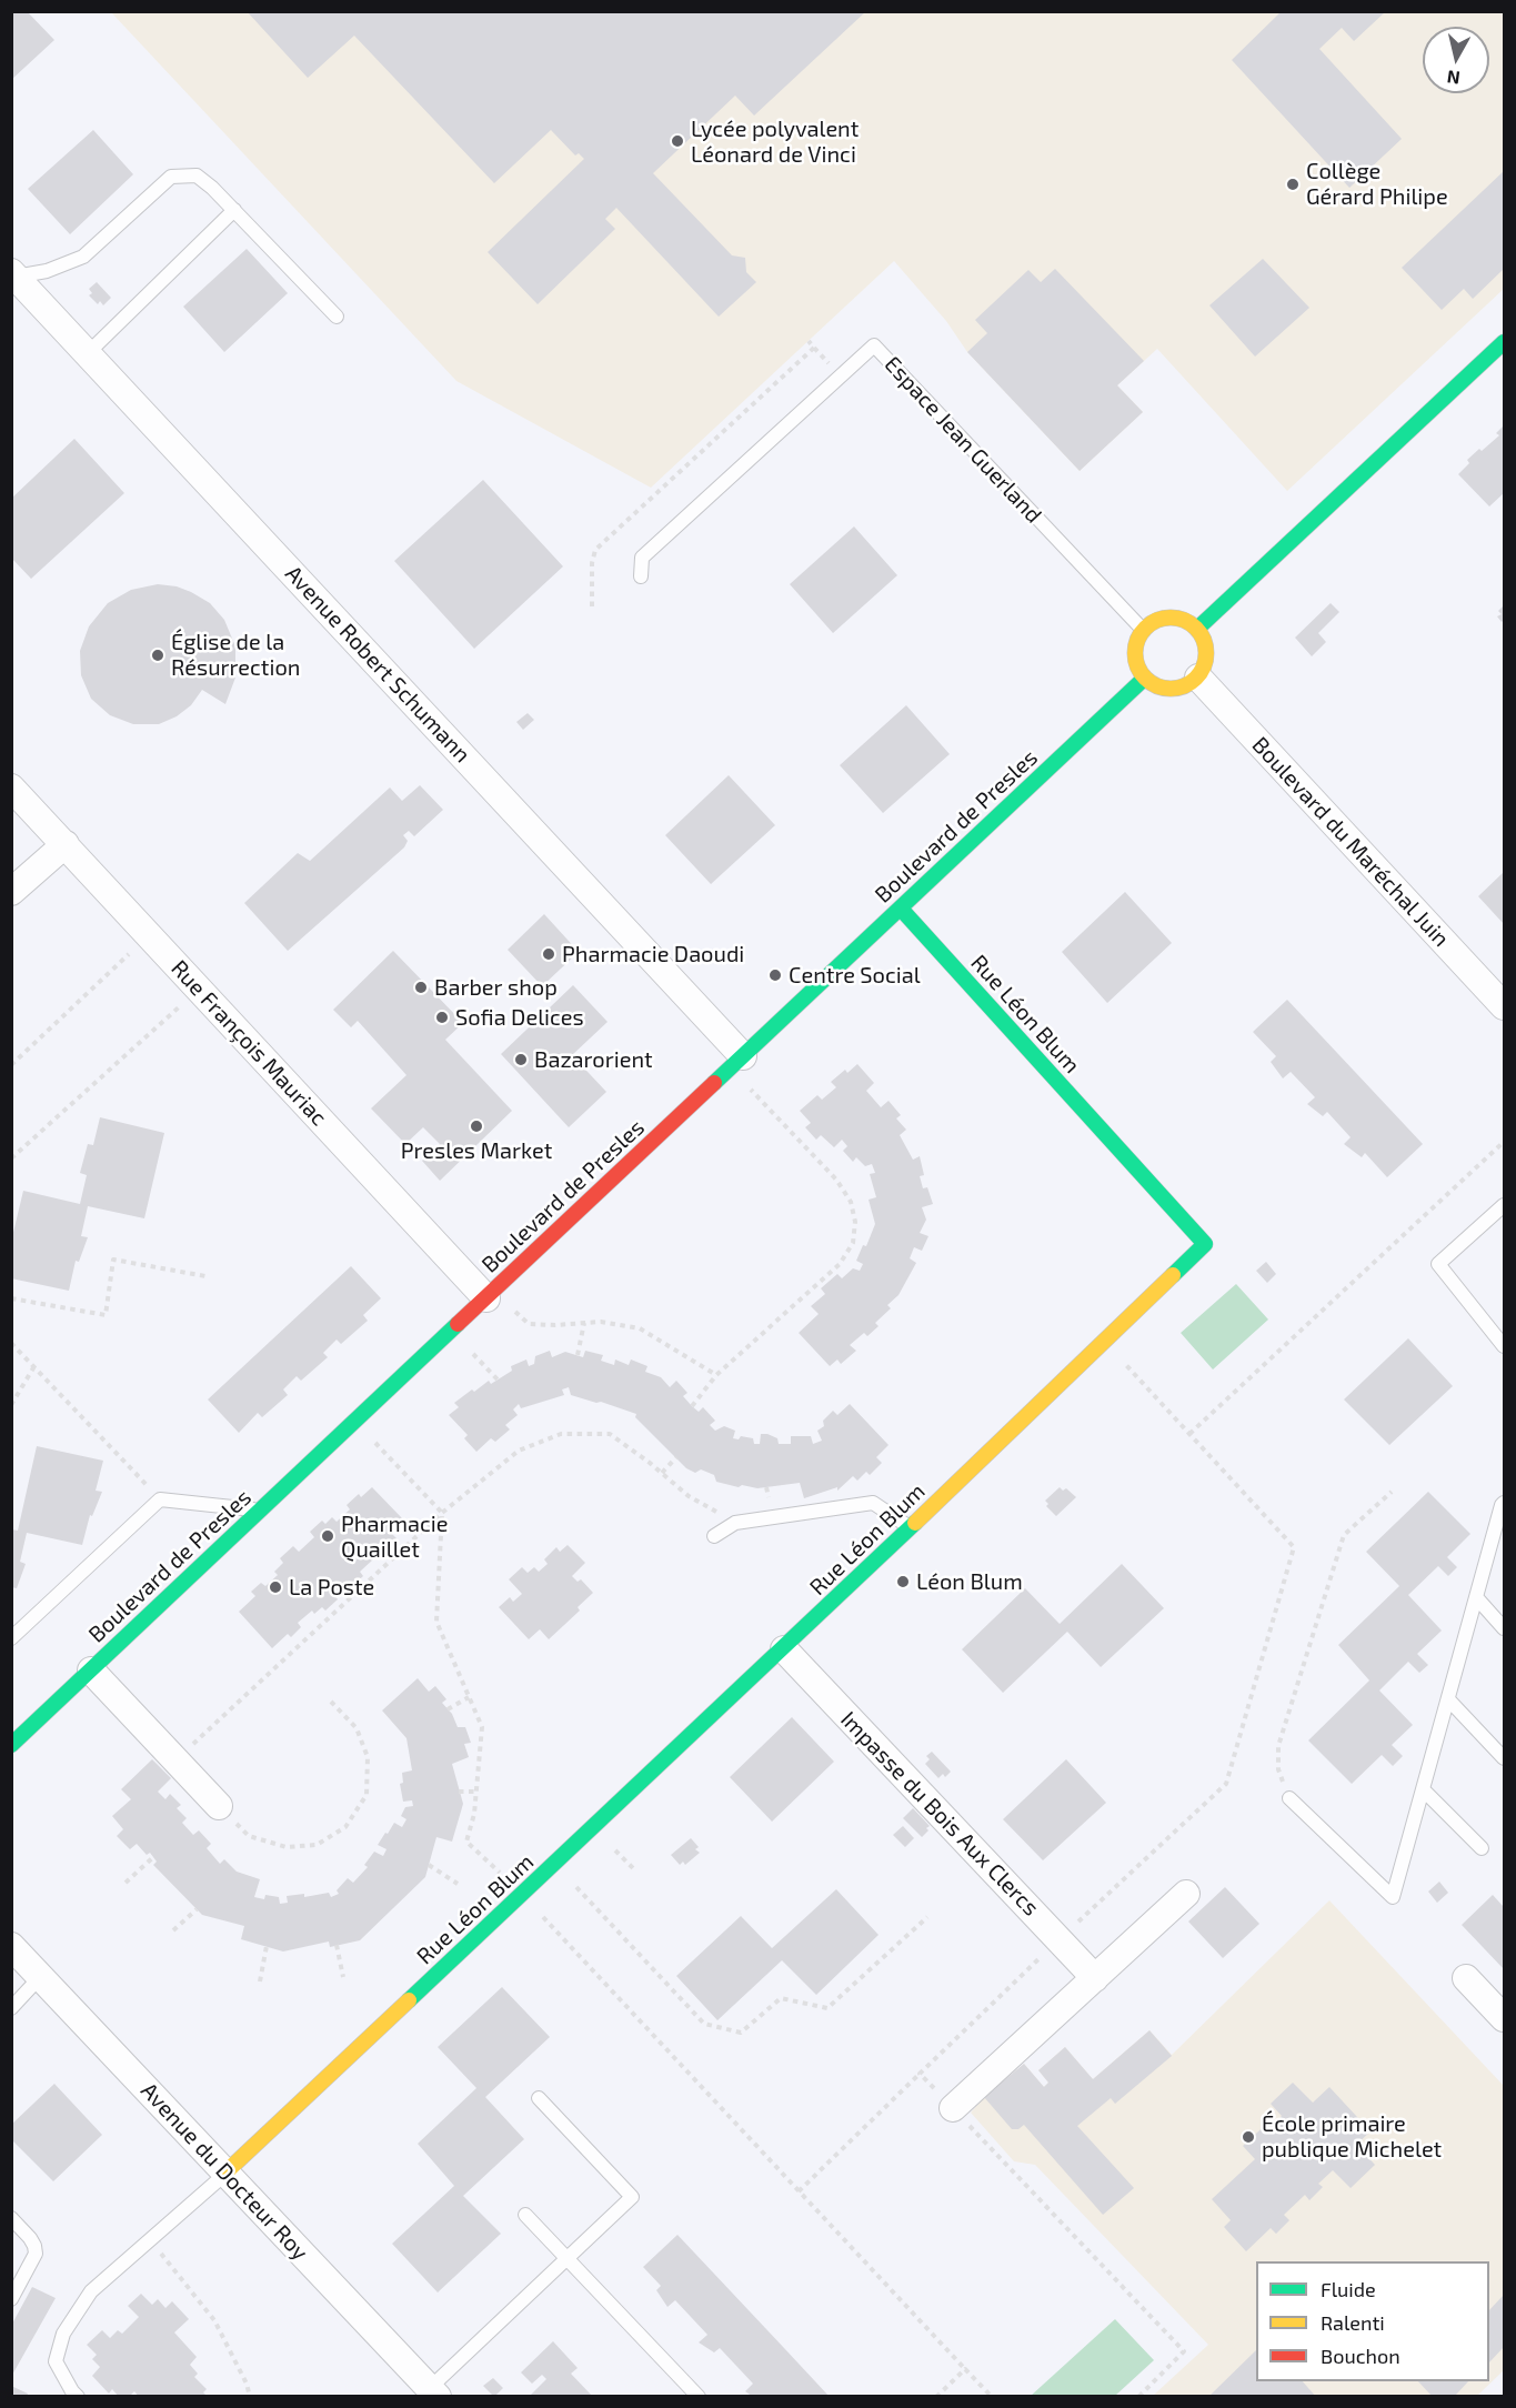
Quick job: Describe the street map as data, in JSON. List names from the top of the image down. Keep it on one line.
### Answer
{"streets":{"street":["Avenue Robert Schumann","Boulevard de Presles","Boulevard du Maréchal Juin","Rue Léon Blum","Rue François Mauriac","Impasse du Bois Aux Clercs","Avenue du Docteur Roy"],"lane":["Espace Jean Guerland"]},"crossings":[["Espace Jean Guerland","Boulevard de Presles"],["Espace Jean Guerland","Boulevard du Maréchal Juin"],["Avenue Robert Schumann","Boulevard de Presles"],["Boulevard de Presles","Boulevard du Maréchal Juin"],["Boulevard de Presles","Rue Léon Blum"],["Boulevard de Presles","Rue François Mauriac"],["Rue Léon Blum","Impasse du Bois Aux Clercs"],["Rue Léon Blum","Avenue du Docteur Roy"]],"places":["Lycée polyvalent Léonard de Vinci","Collège Gérard Philipe","Église de la Résurrection","Pharmacie Daoudi","Centre Social","Barber shop","Sofia Delices","Bazarorient","Presles Market","Pharmacie Quaillet","Léon Blum","La Poste","École primaire publique Michelet"],"legend":["Fluide","Ralenti","Bouchon"],"north":"bottom"}
